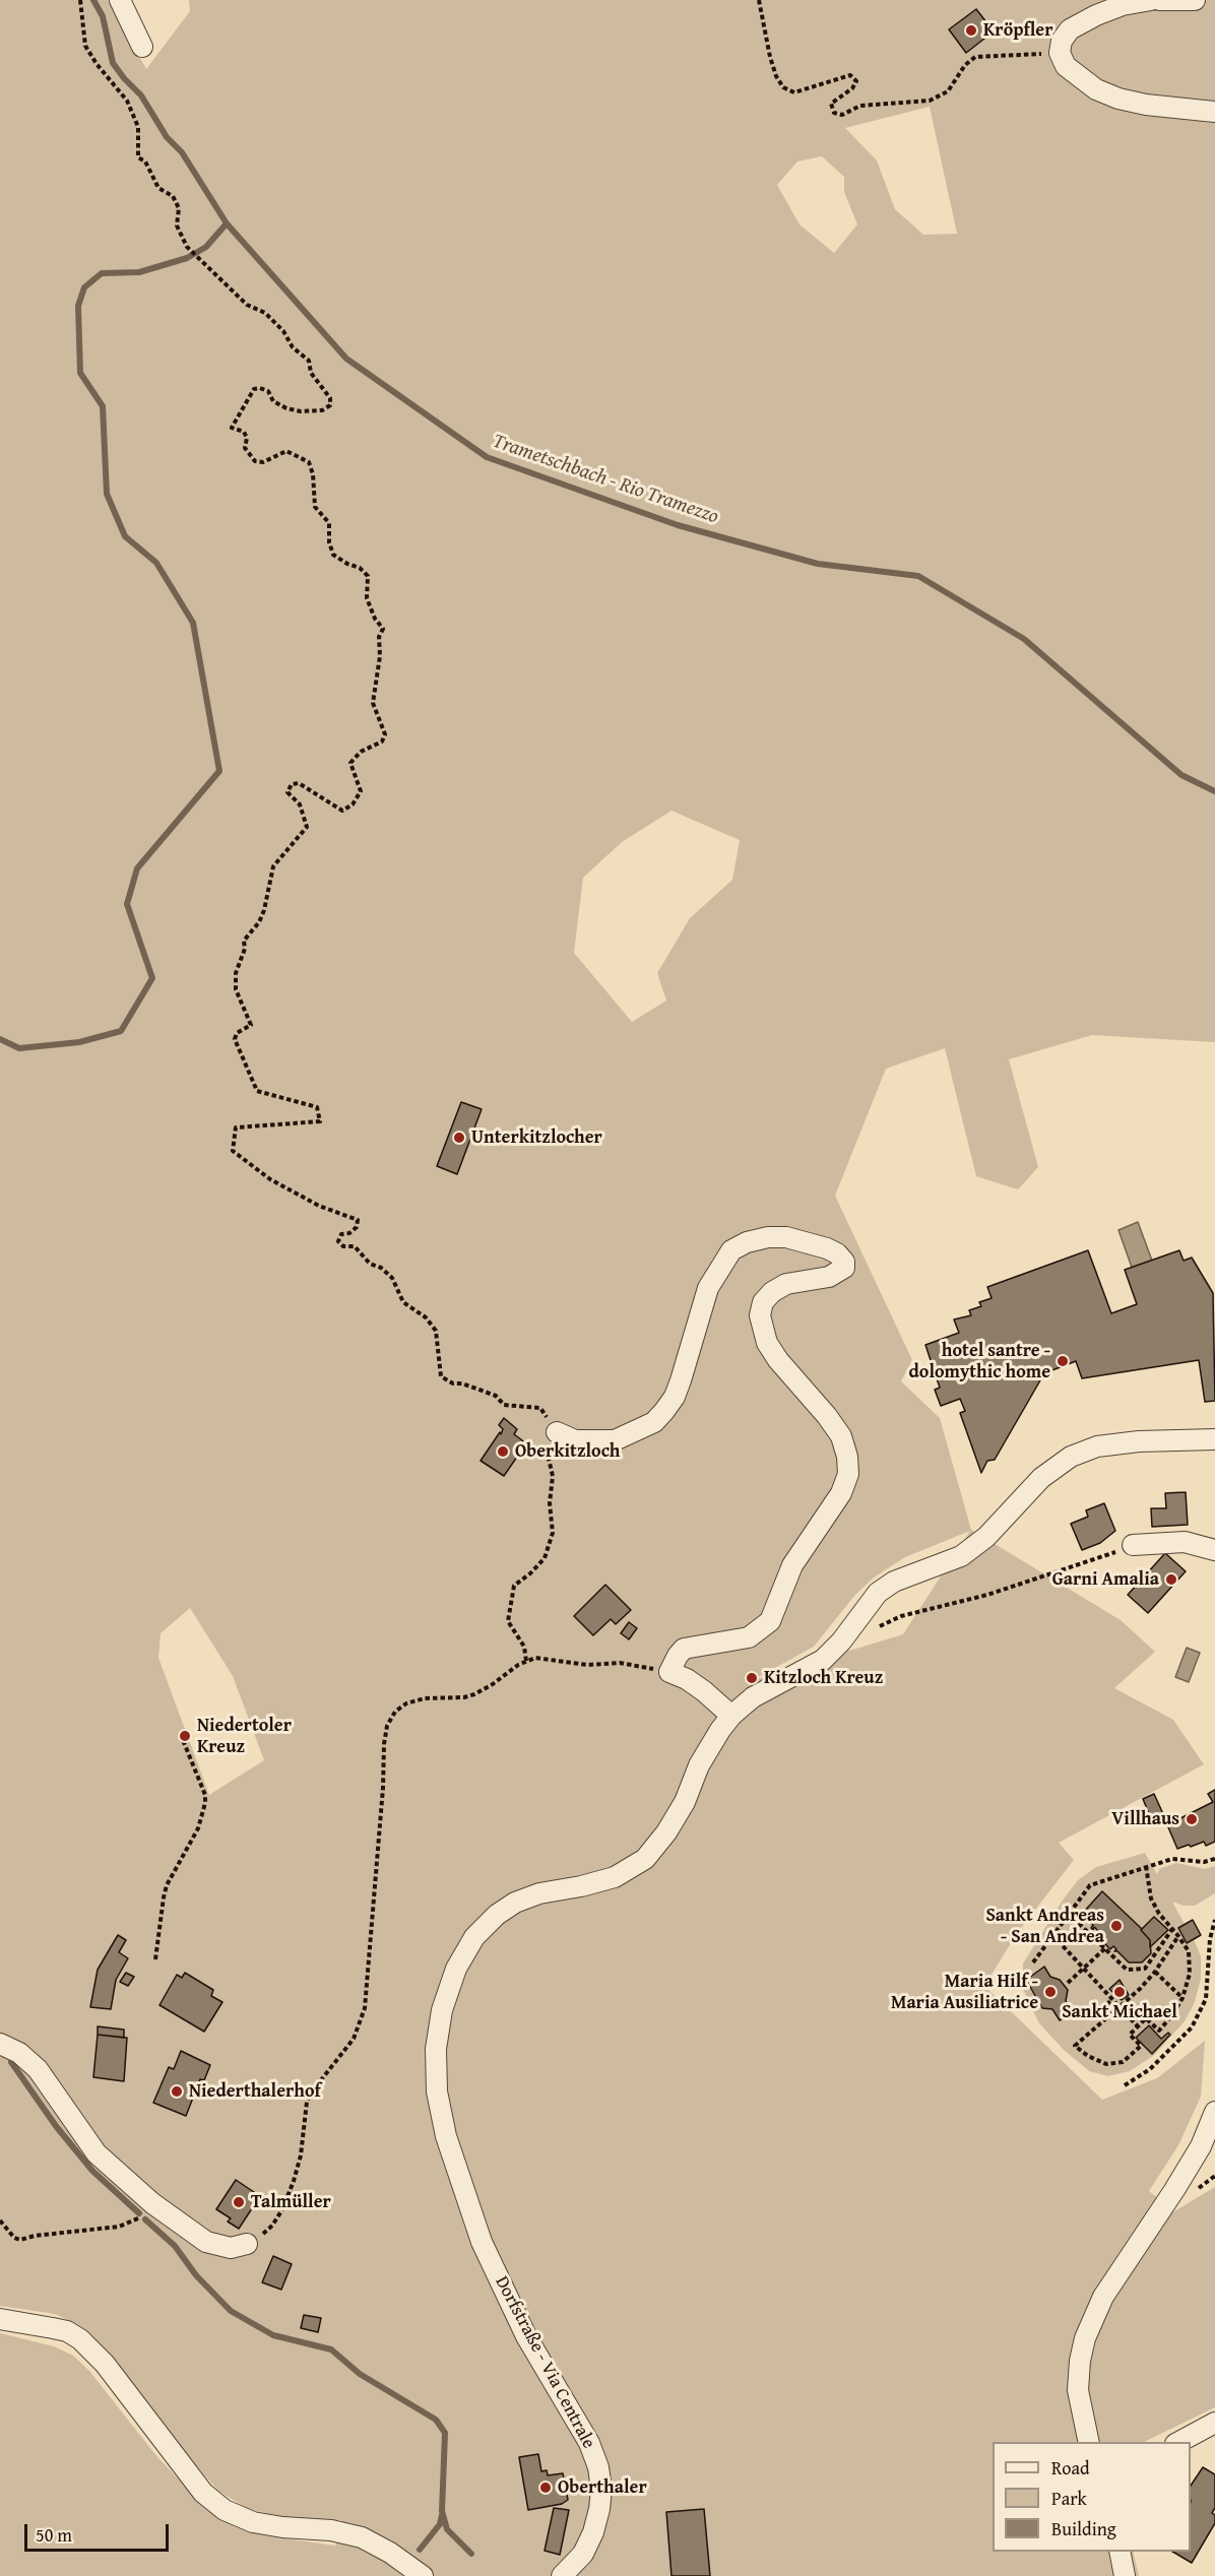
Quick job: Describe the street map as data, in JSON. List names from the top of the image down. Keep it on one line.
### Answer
{"streets":{"street":["Dorfstraße - Via Centrale"]},"water":["Trametschbach - Rio Tramezzo"],"places":["Kröpfler","Unterkitzlocher","hotel santre - dolomythic home","Oberkitzloch","Garni Amalia","Kitzloch Kreuz","Niedertoler Kreuz","Villhaus","Sankt Andreas - San Andrea","Maria Hilf - Maria Ausiliatrice","Sankt Michael","Niederthalerhof","Talmüller","Oberthaler"],"legend":["Road","Park","Building"],"scale_bar":"50 m"}
